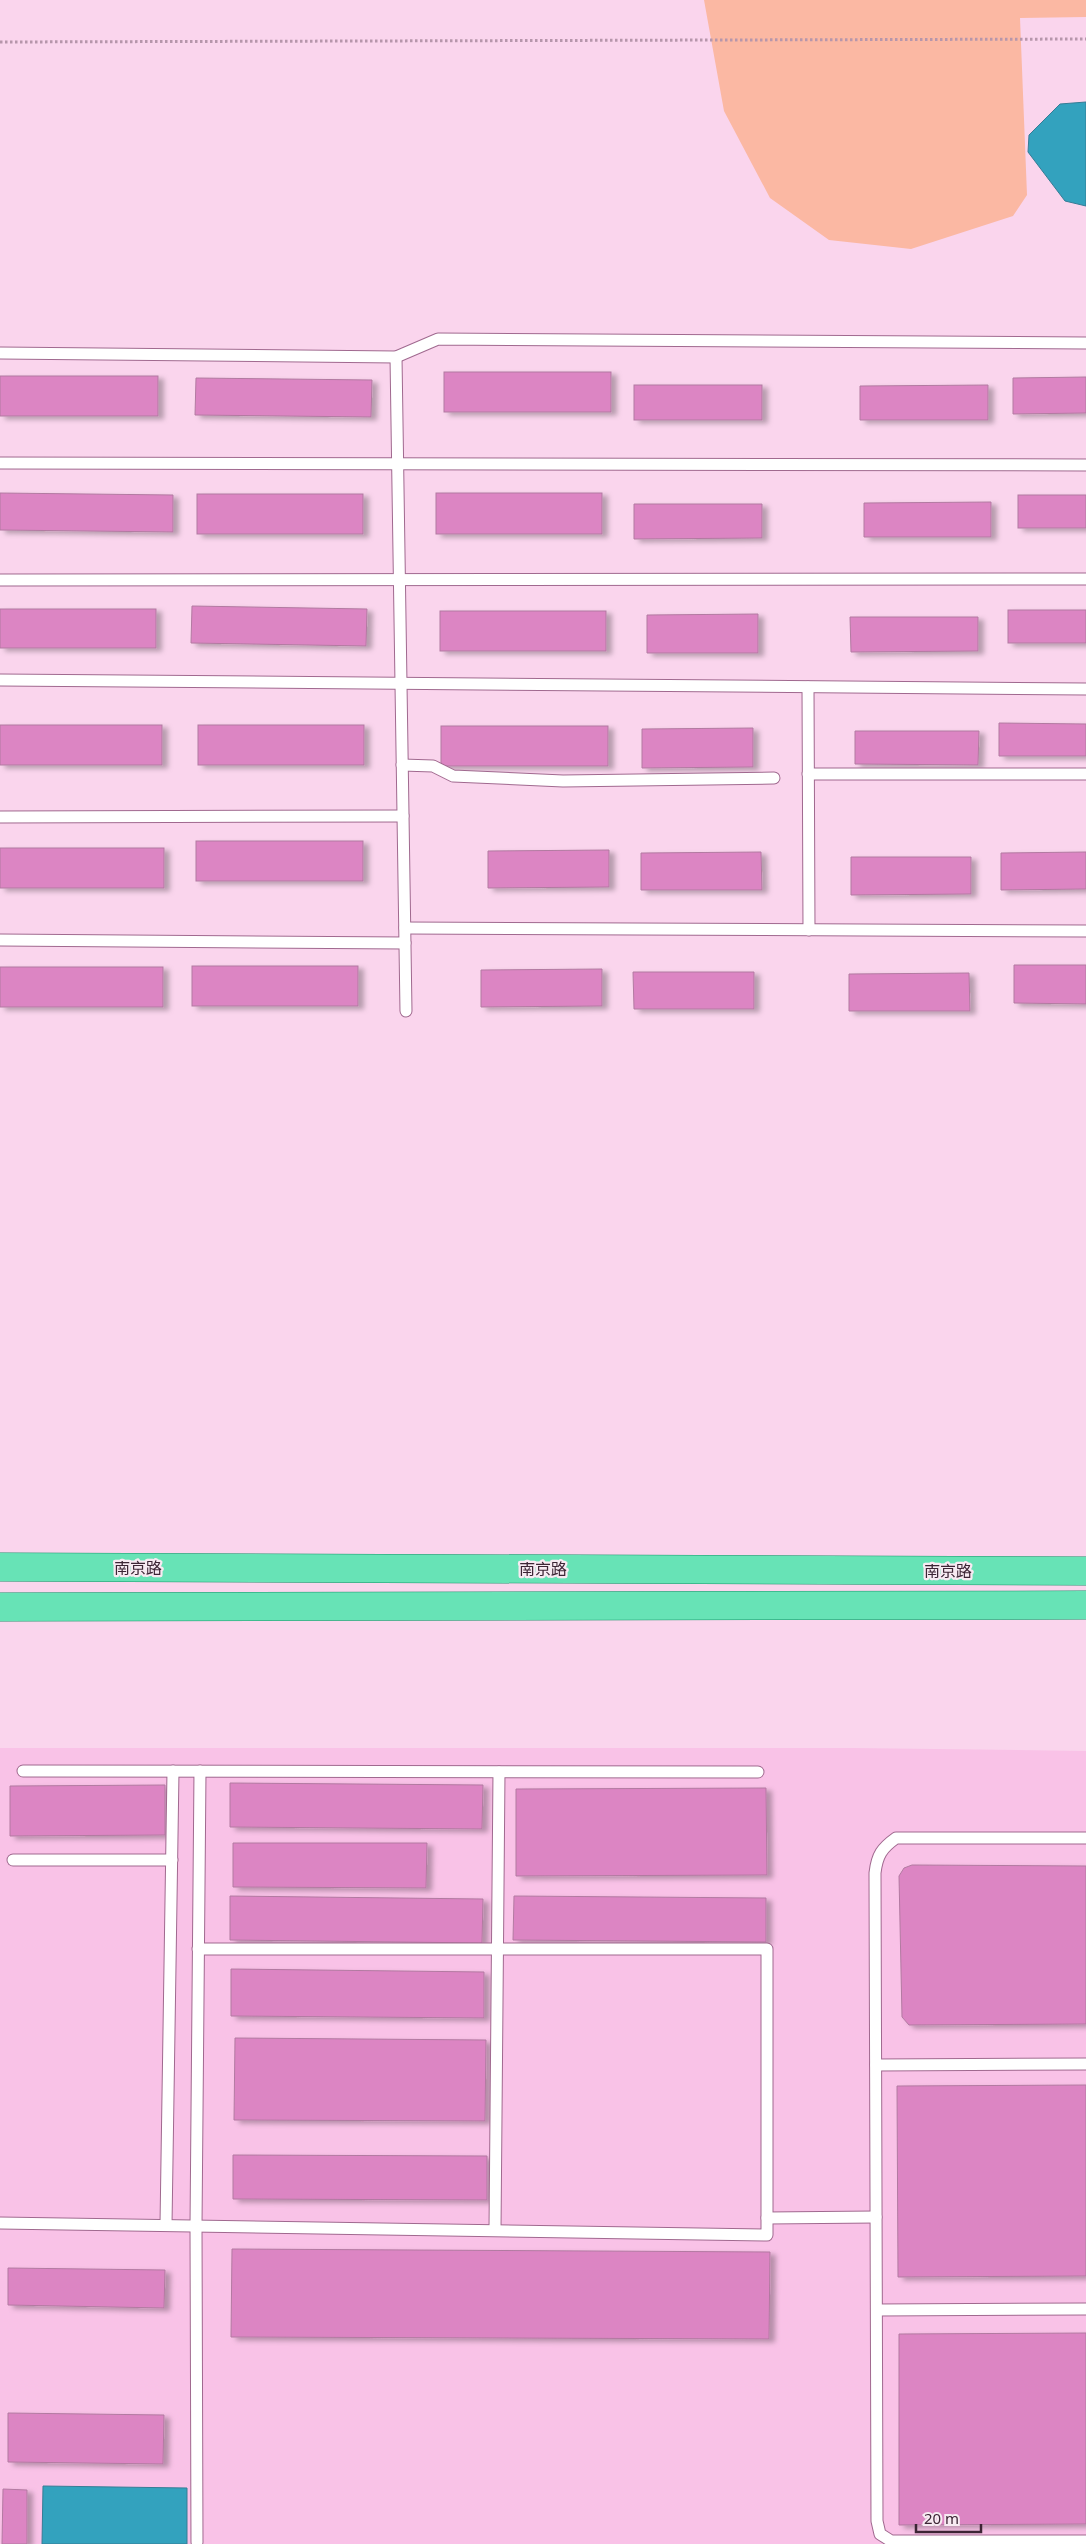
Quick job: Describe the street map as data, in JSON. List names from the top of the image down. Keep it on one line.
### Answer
{"streets":{"main road":["南京路"]},"scale_bar":"20 m"}
